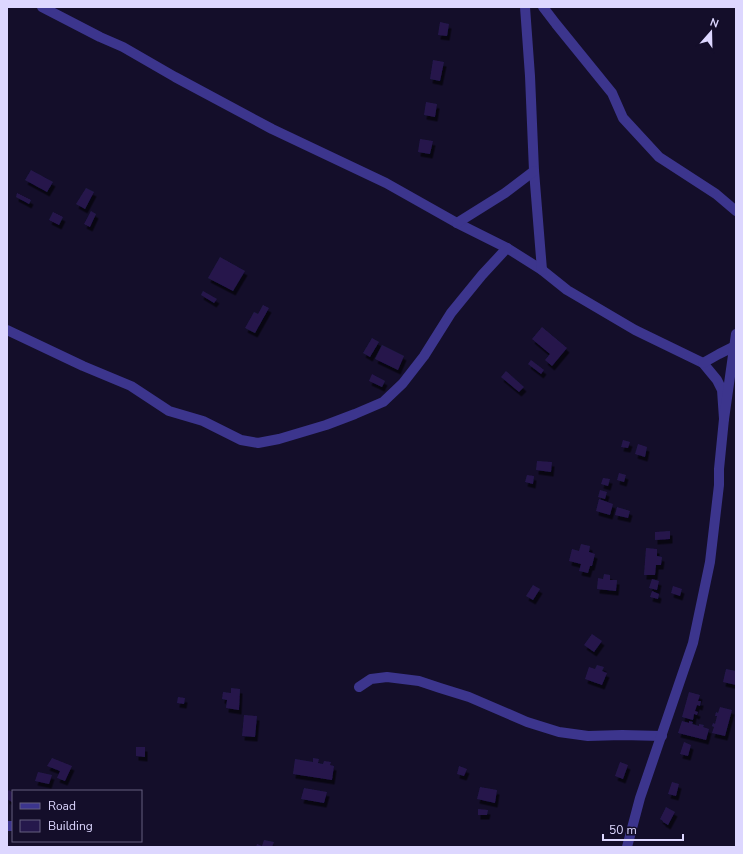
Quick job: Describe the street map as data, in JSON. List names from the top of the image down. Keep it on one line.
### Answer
{"legend":["Road","Building"],"scale_bar":"50 m","north":"top"}
